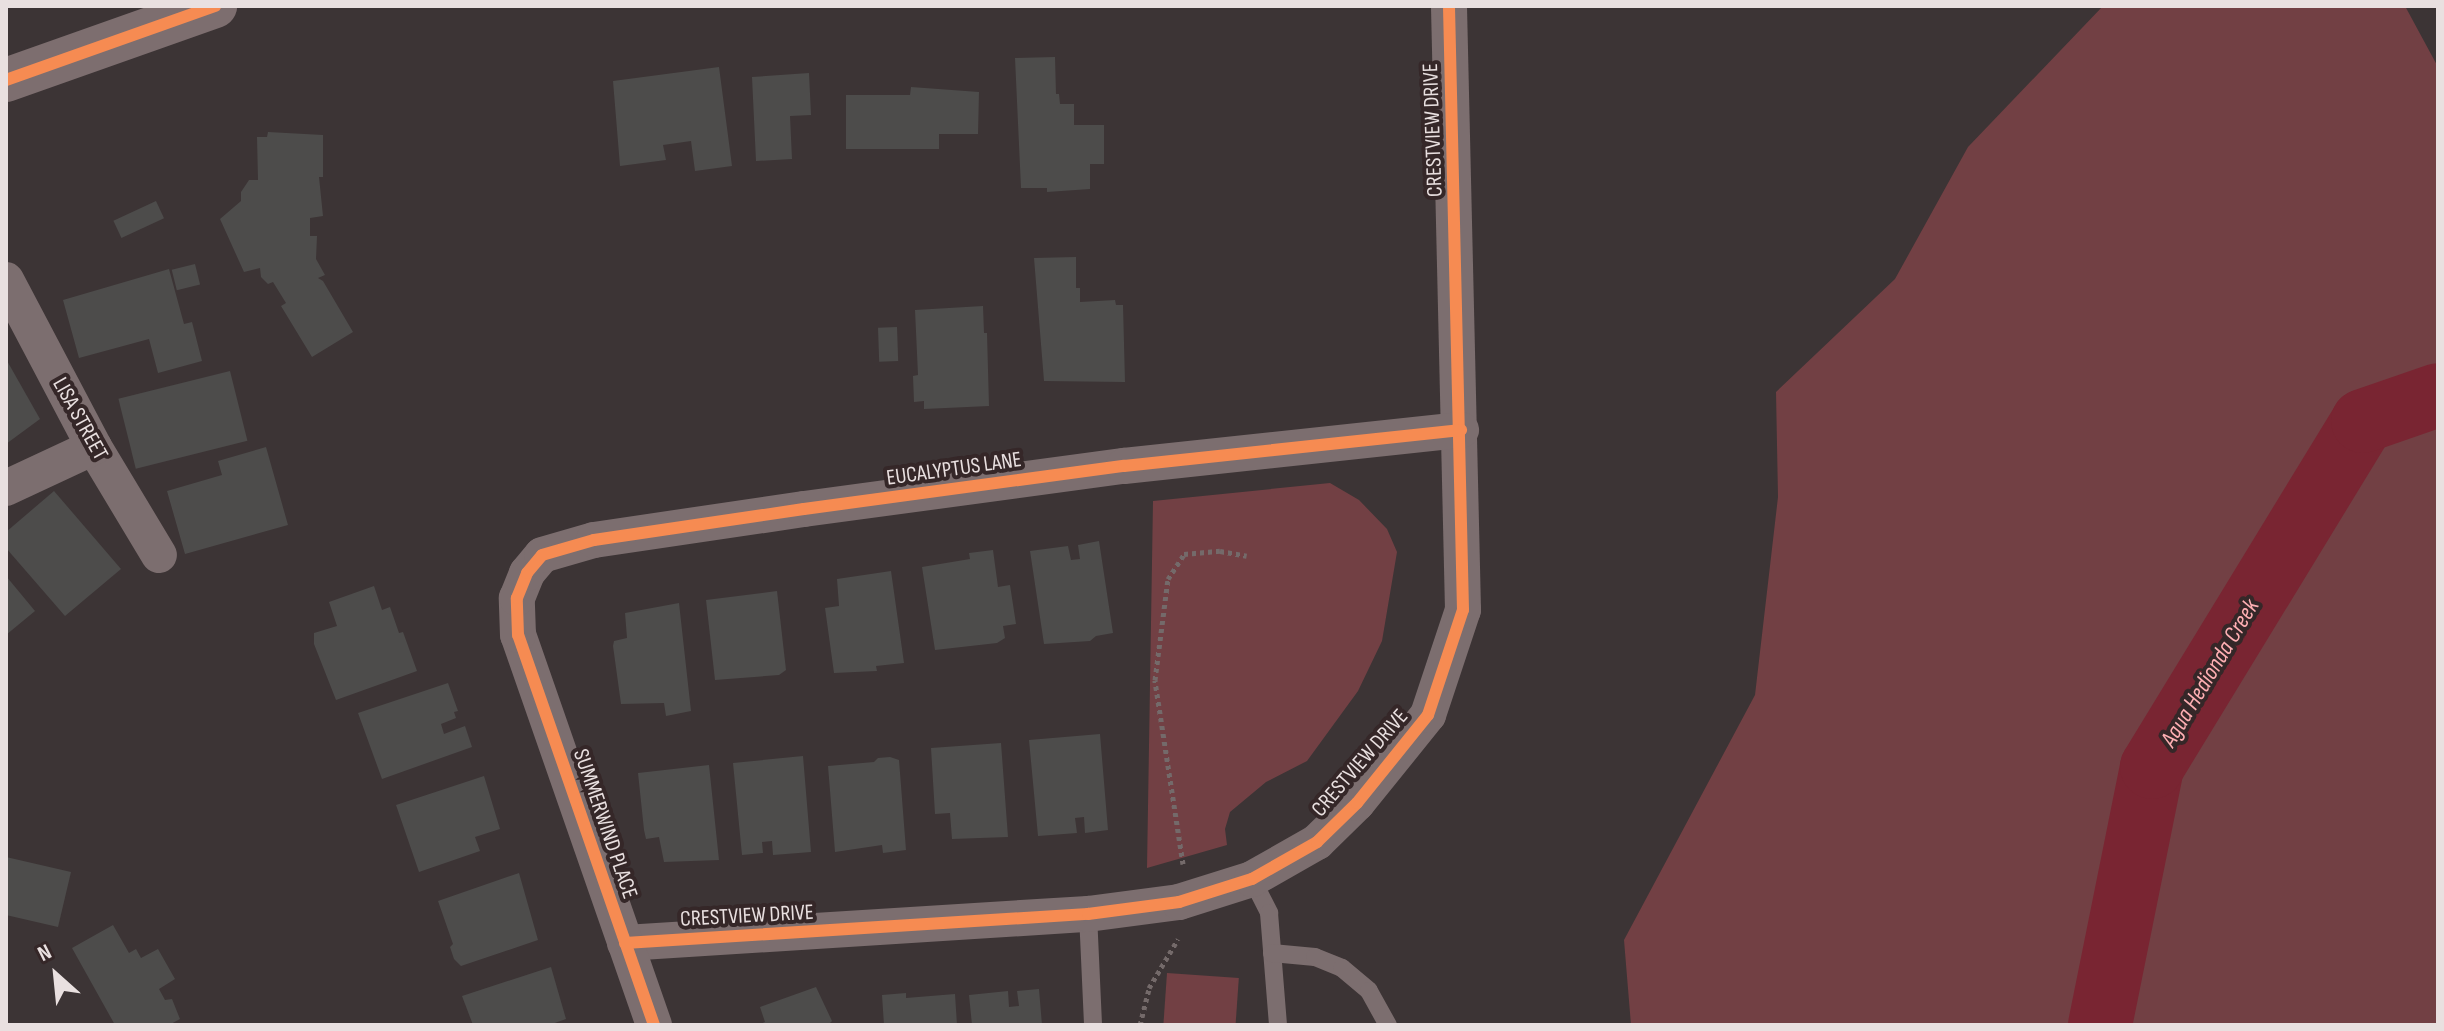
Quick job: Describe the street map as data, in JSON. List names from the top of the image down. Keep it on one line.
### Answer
{"streets":{"street":["CRESTVIEW DRIVE","LISA STREET","EUCALYPTUS LANE","SUMMERWIND PLACE"]},"crossings":[["CRESTVIEW DRIVE","EUCALYPTUS LANE"],["CRESTVIEW DRIVE","SUMMERWIND PLACE"],["EUCALYPTUS LANE","SUMMERWIND PLACE"]],"water":["Agua Hedionda Creek"],"north":"top left"}
